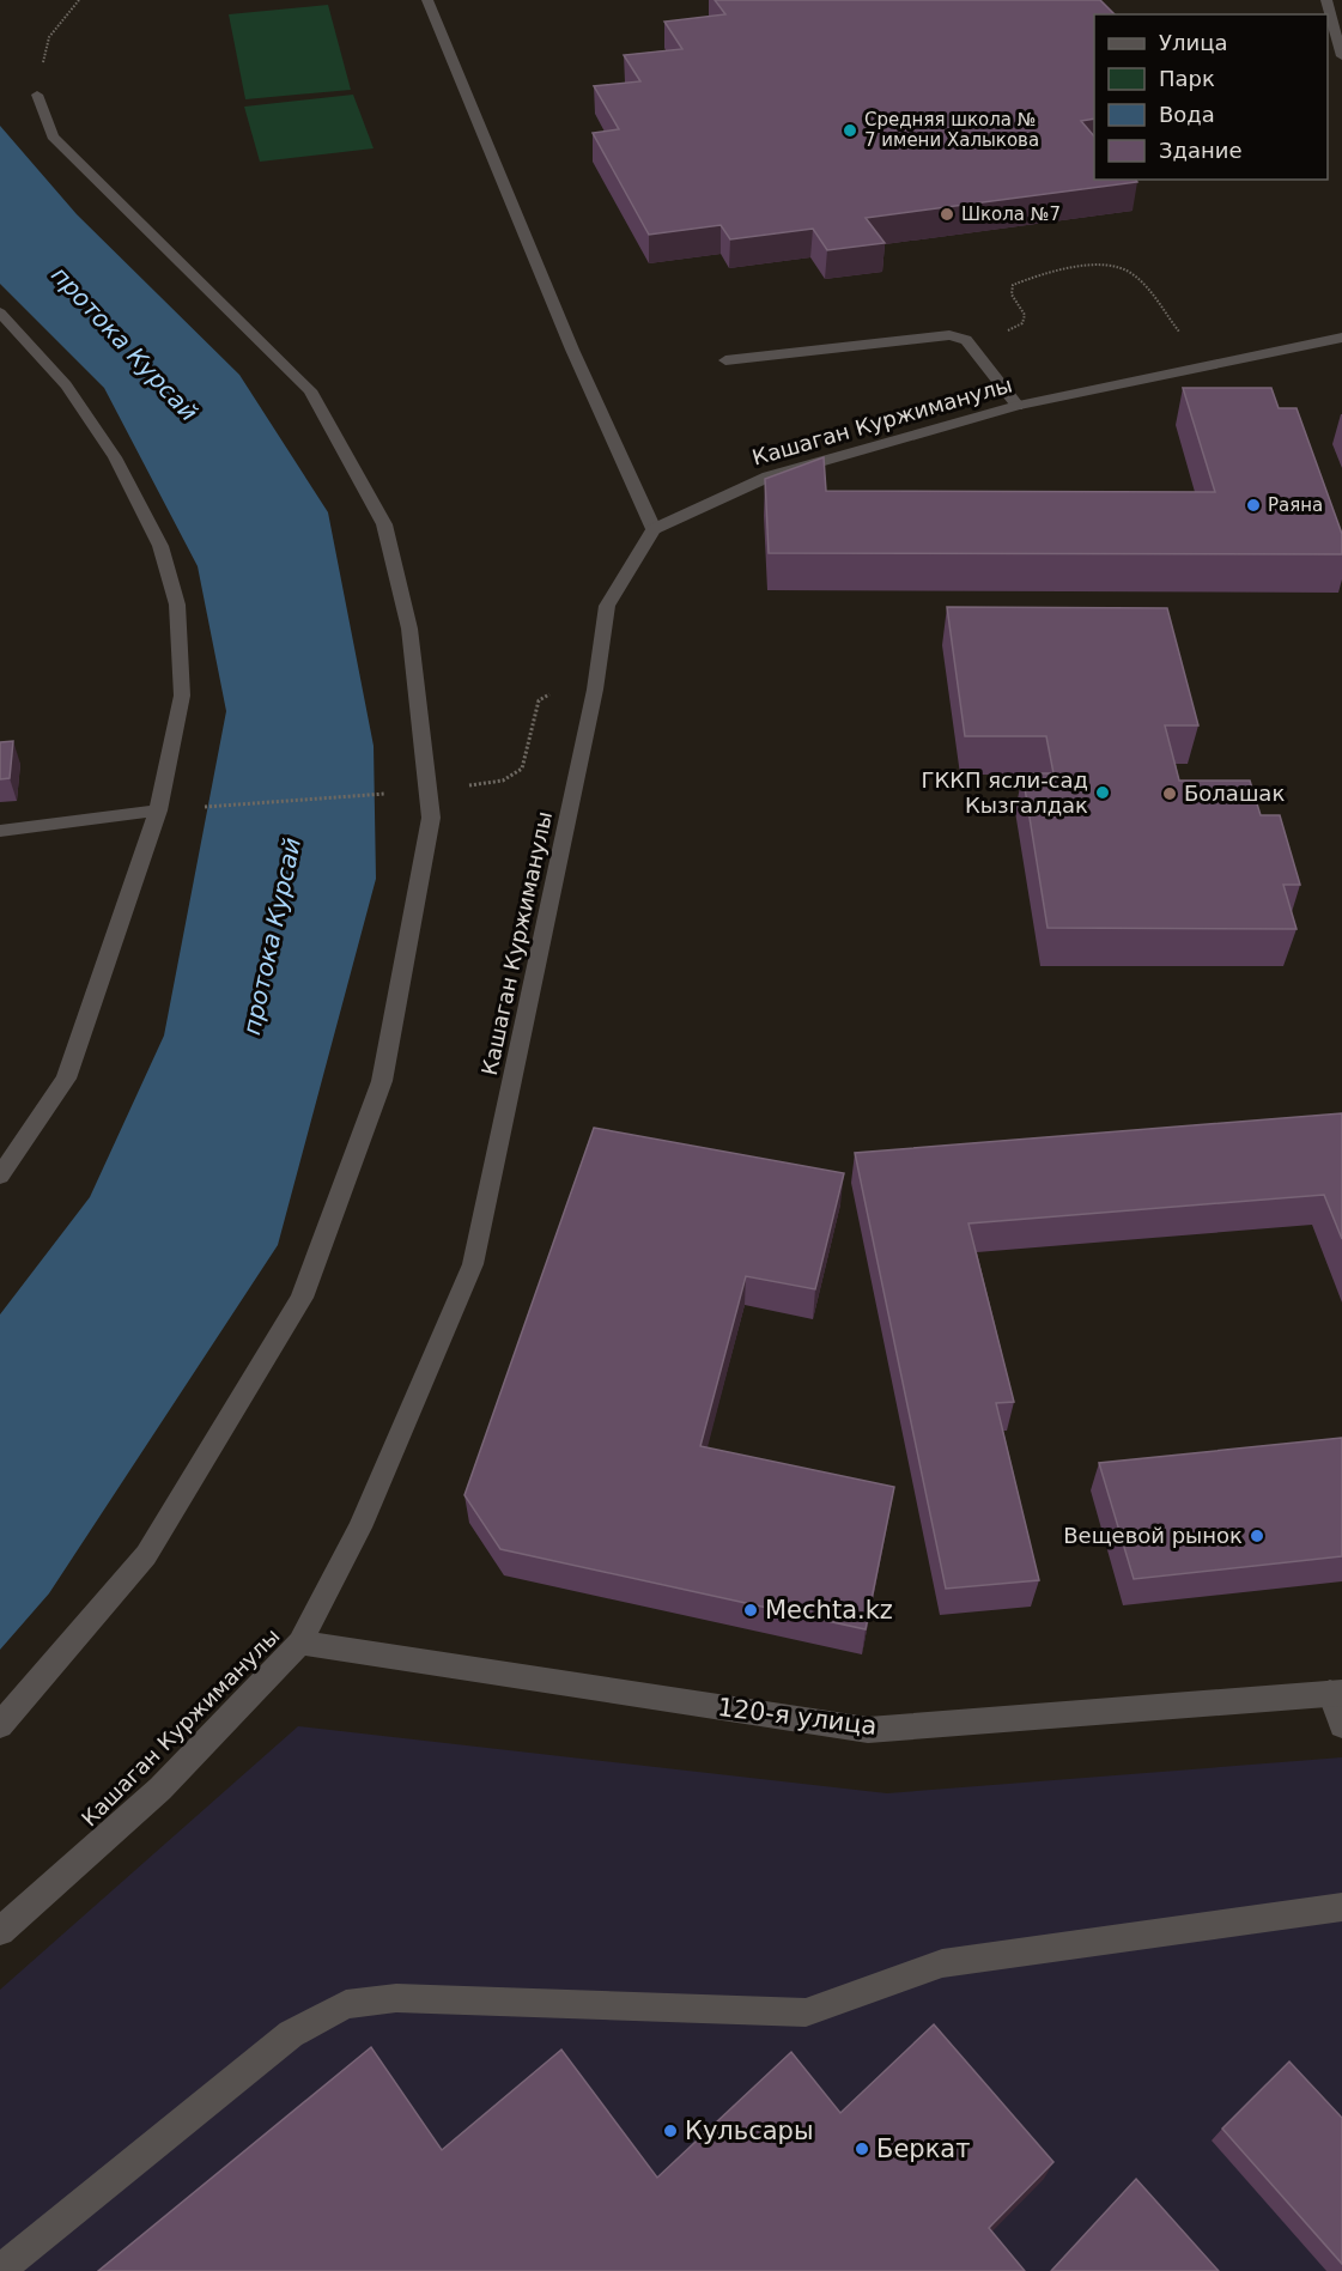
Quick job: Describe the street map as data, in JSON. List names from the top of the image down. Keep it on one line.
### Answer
{"streets":{"street":["Кашаган Куржиманулы","120-я улица"]},"crossings":[["Кашаган Куржиманулы","120-я улица"]],"water":["протока Курсай"],"places":["Средняя школа № 7 имени Халыкова","Школа №7","Раяна","ГККП ясли-сад Кызгалдак","Болашак","Вещевой рынок","Mechta.kz","Кульсары","Беркат"],"legend":["Улица","Парк","Вода","Здание"]}
